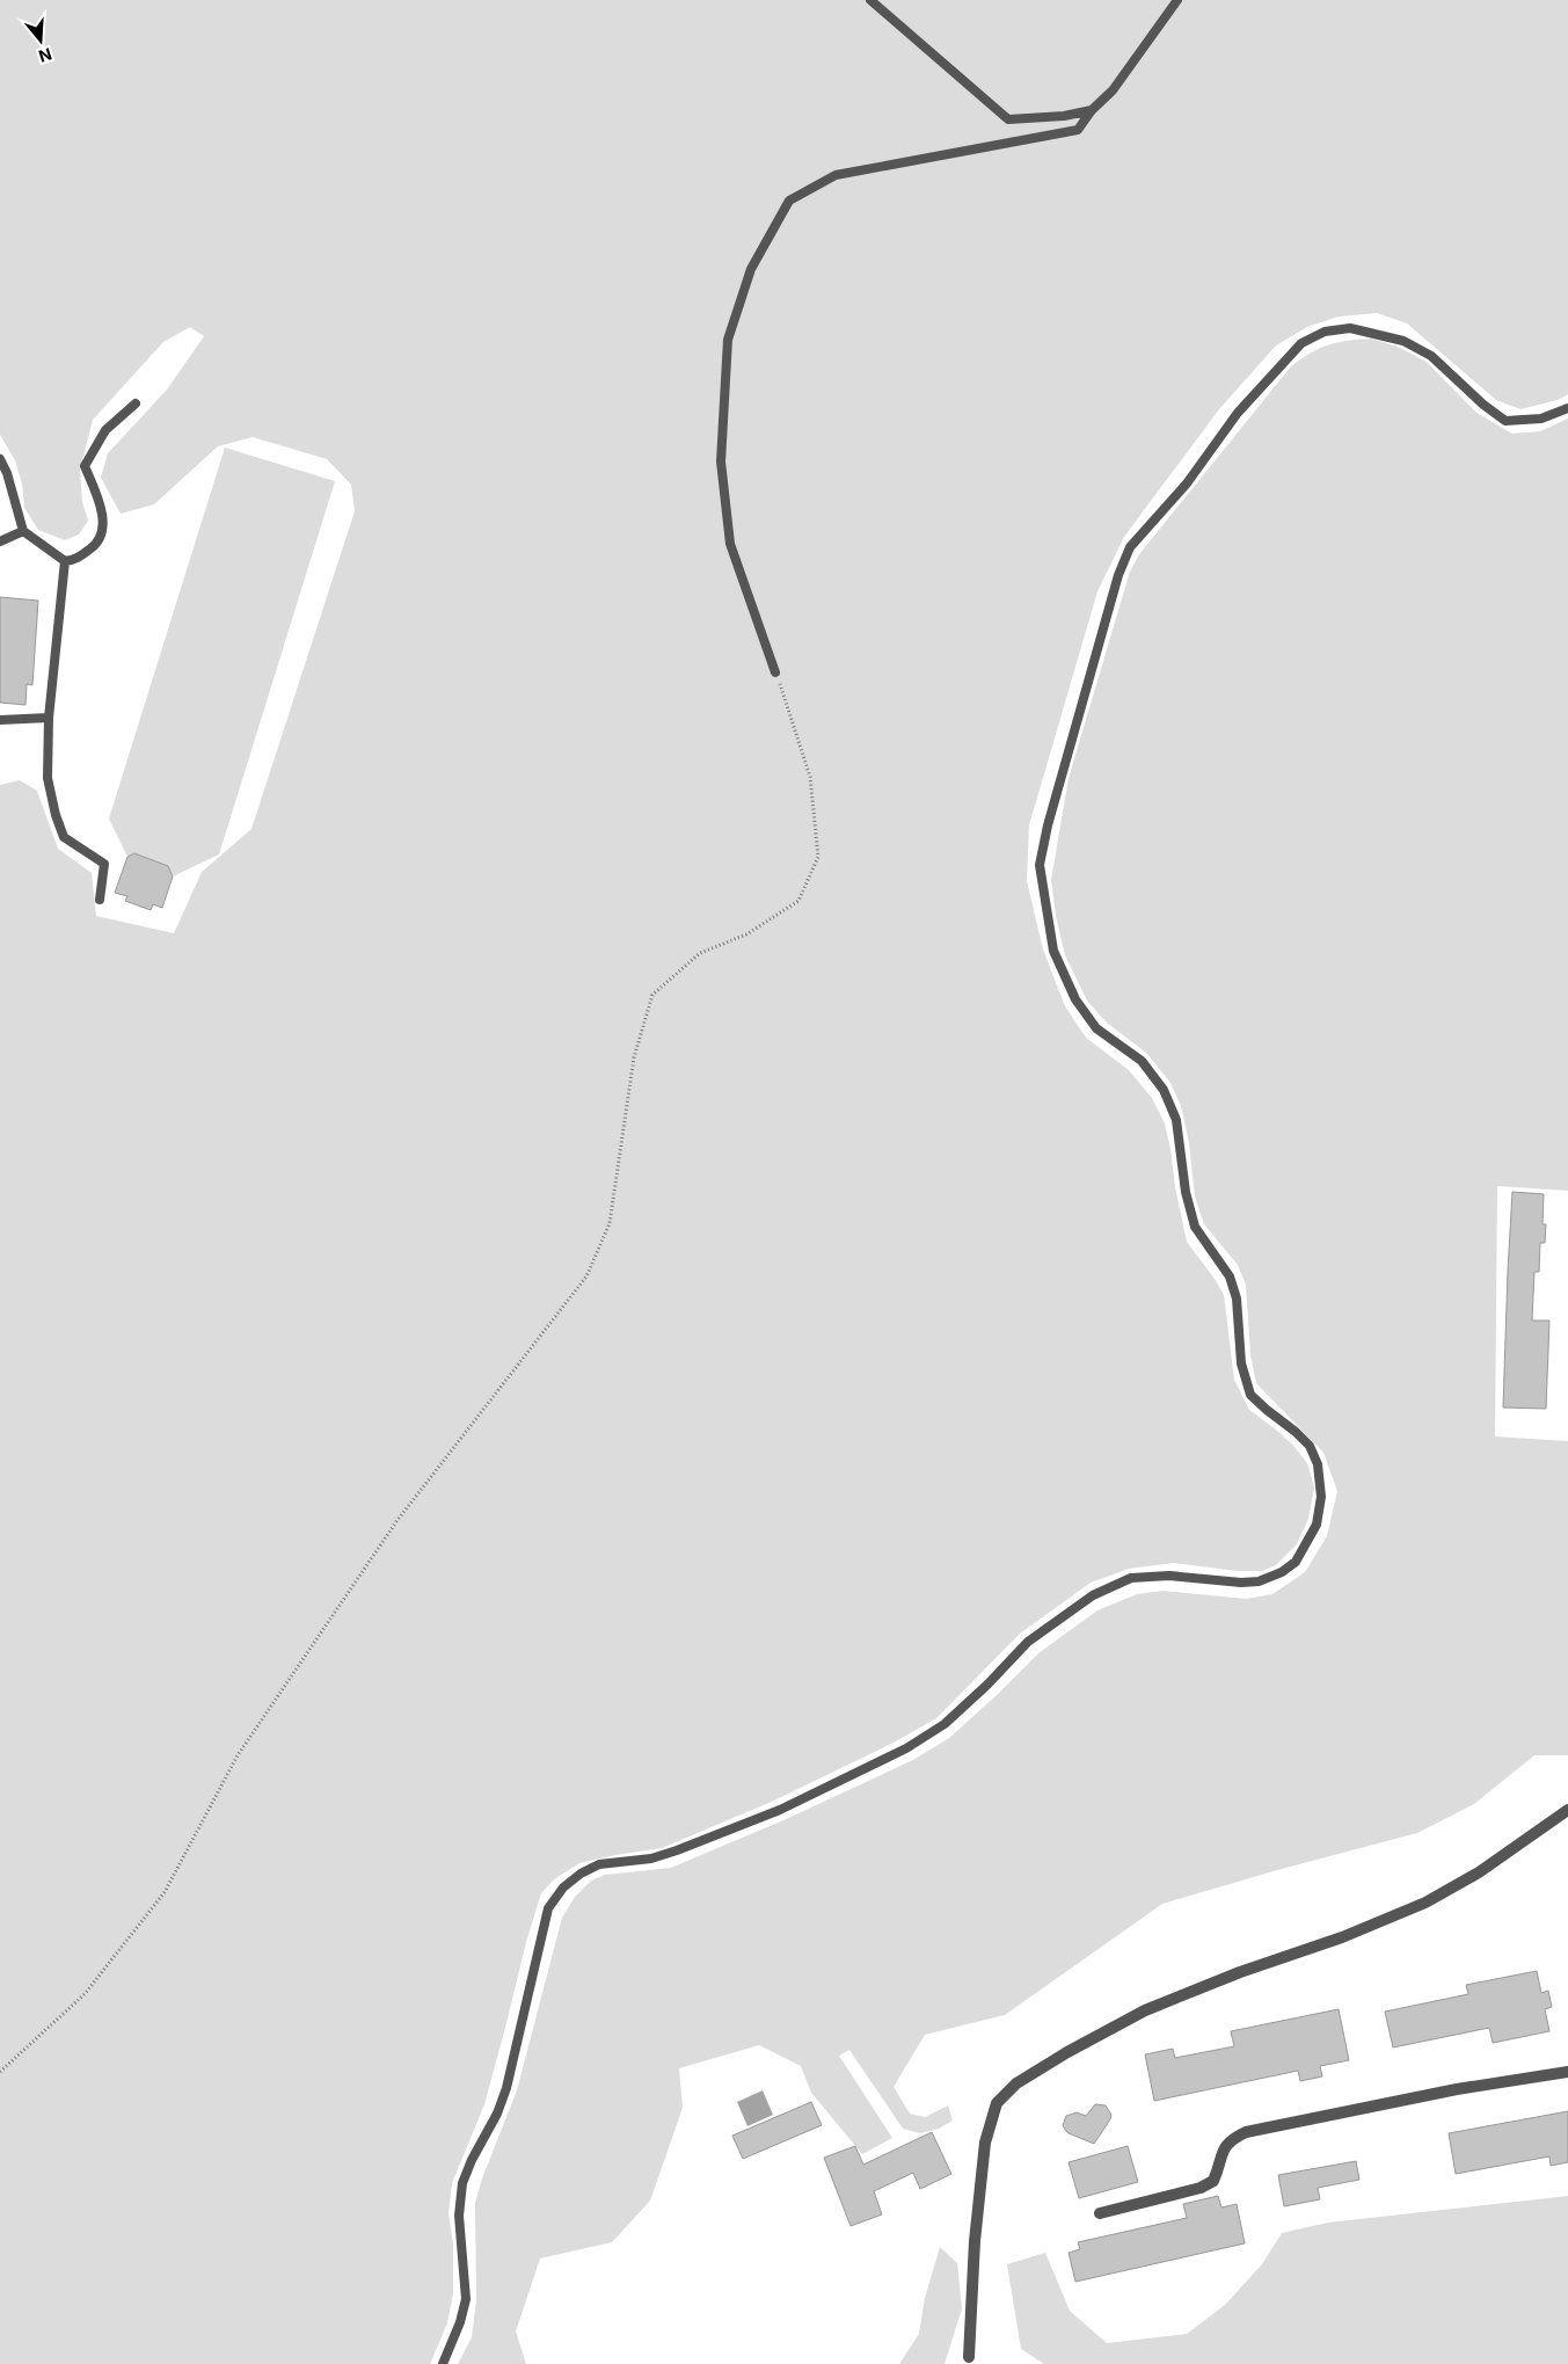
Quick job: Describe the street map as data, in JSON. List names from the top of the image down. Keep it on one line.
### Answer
{"north":"bottom"}
